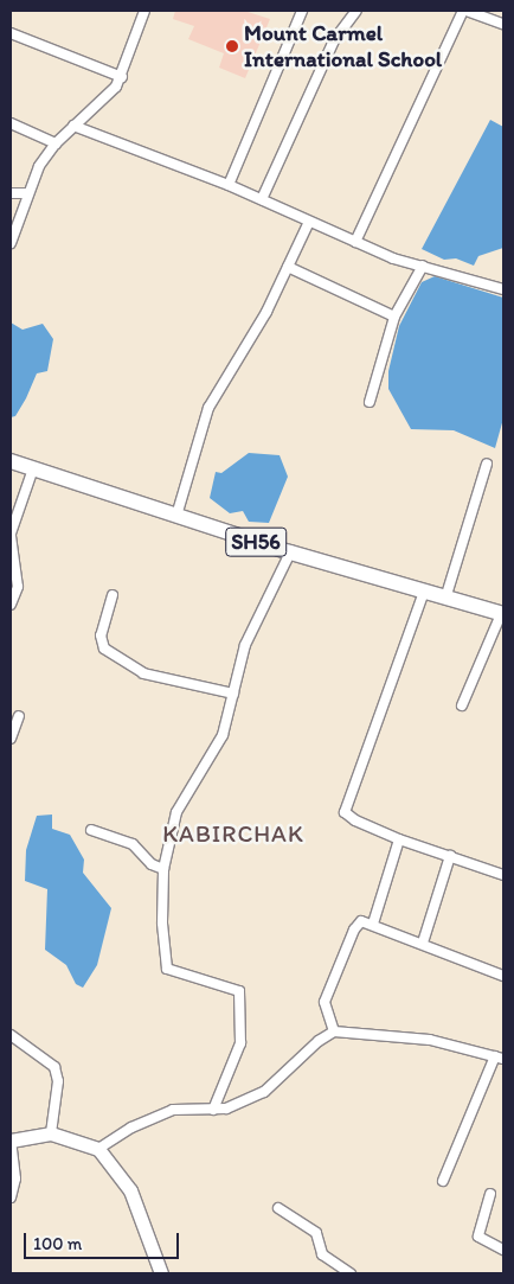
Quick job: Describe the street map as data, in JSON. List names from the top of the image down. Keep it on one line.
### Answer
{"streets":{"main road":["SH56"]},"districts":["KABIRCHAK"],"places":["Mount Carmel International School"],"scale_bar":"100 m"}
